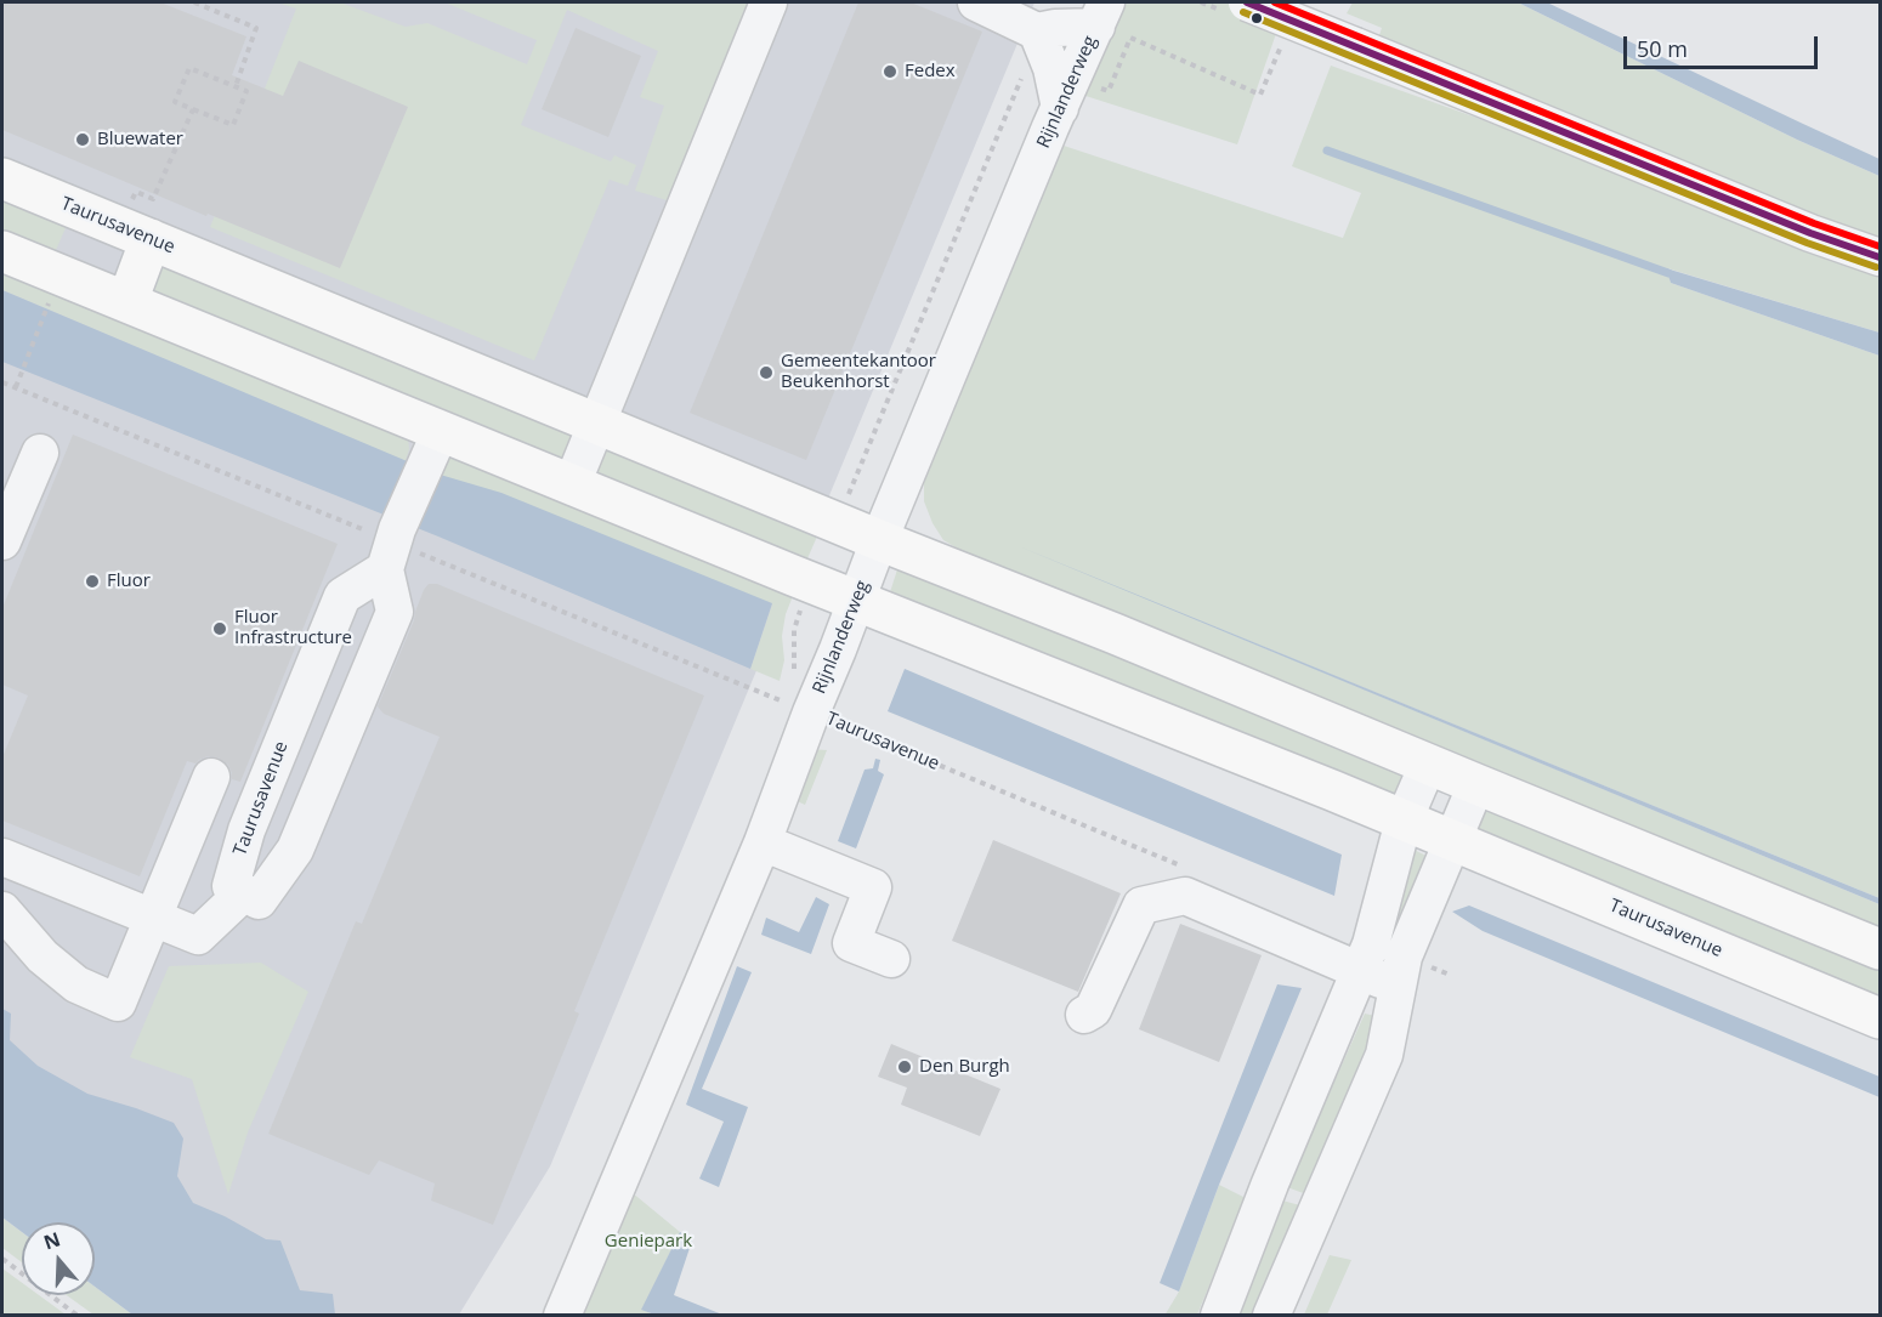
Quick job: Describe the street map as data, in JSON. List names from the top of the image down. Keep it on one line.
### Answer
{"streets":{"main road":["Taurusavenue"],"street":["Rijnlanderweg"]},"crossings":[["Rijnlanderweg","Taurusavenue"]],"parks":["Geniepark"],"places":["Fedex","Bluewater","Gemeentekantoor Beukenhorst","Fluor","Fluor Infrastructure","Den Burgh"],"scale_bar":"50 m","north":"top"}
